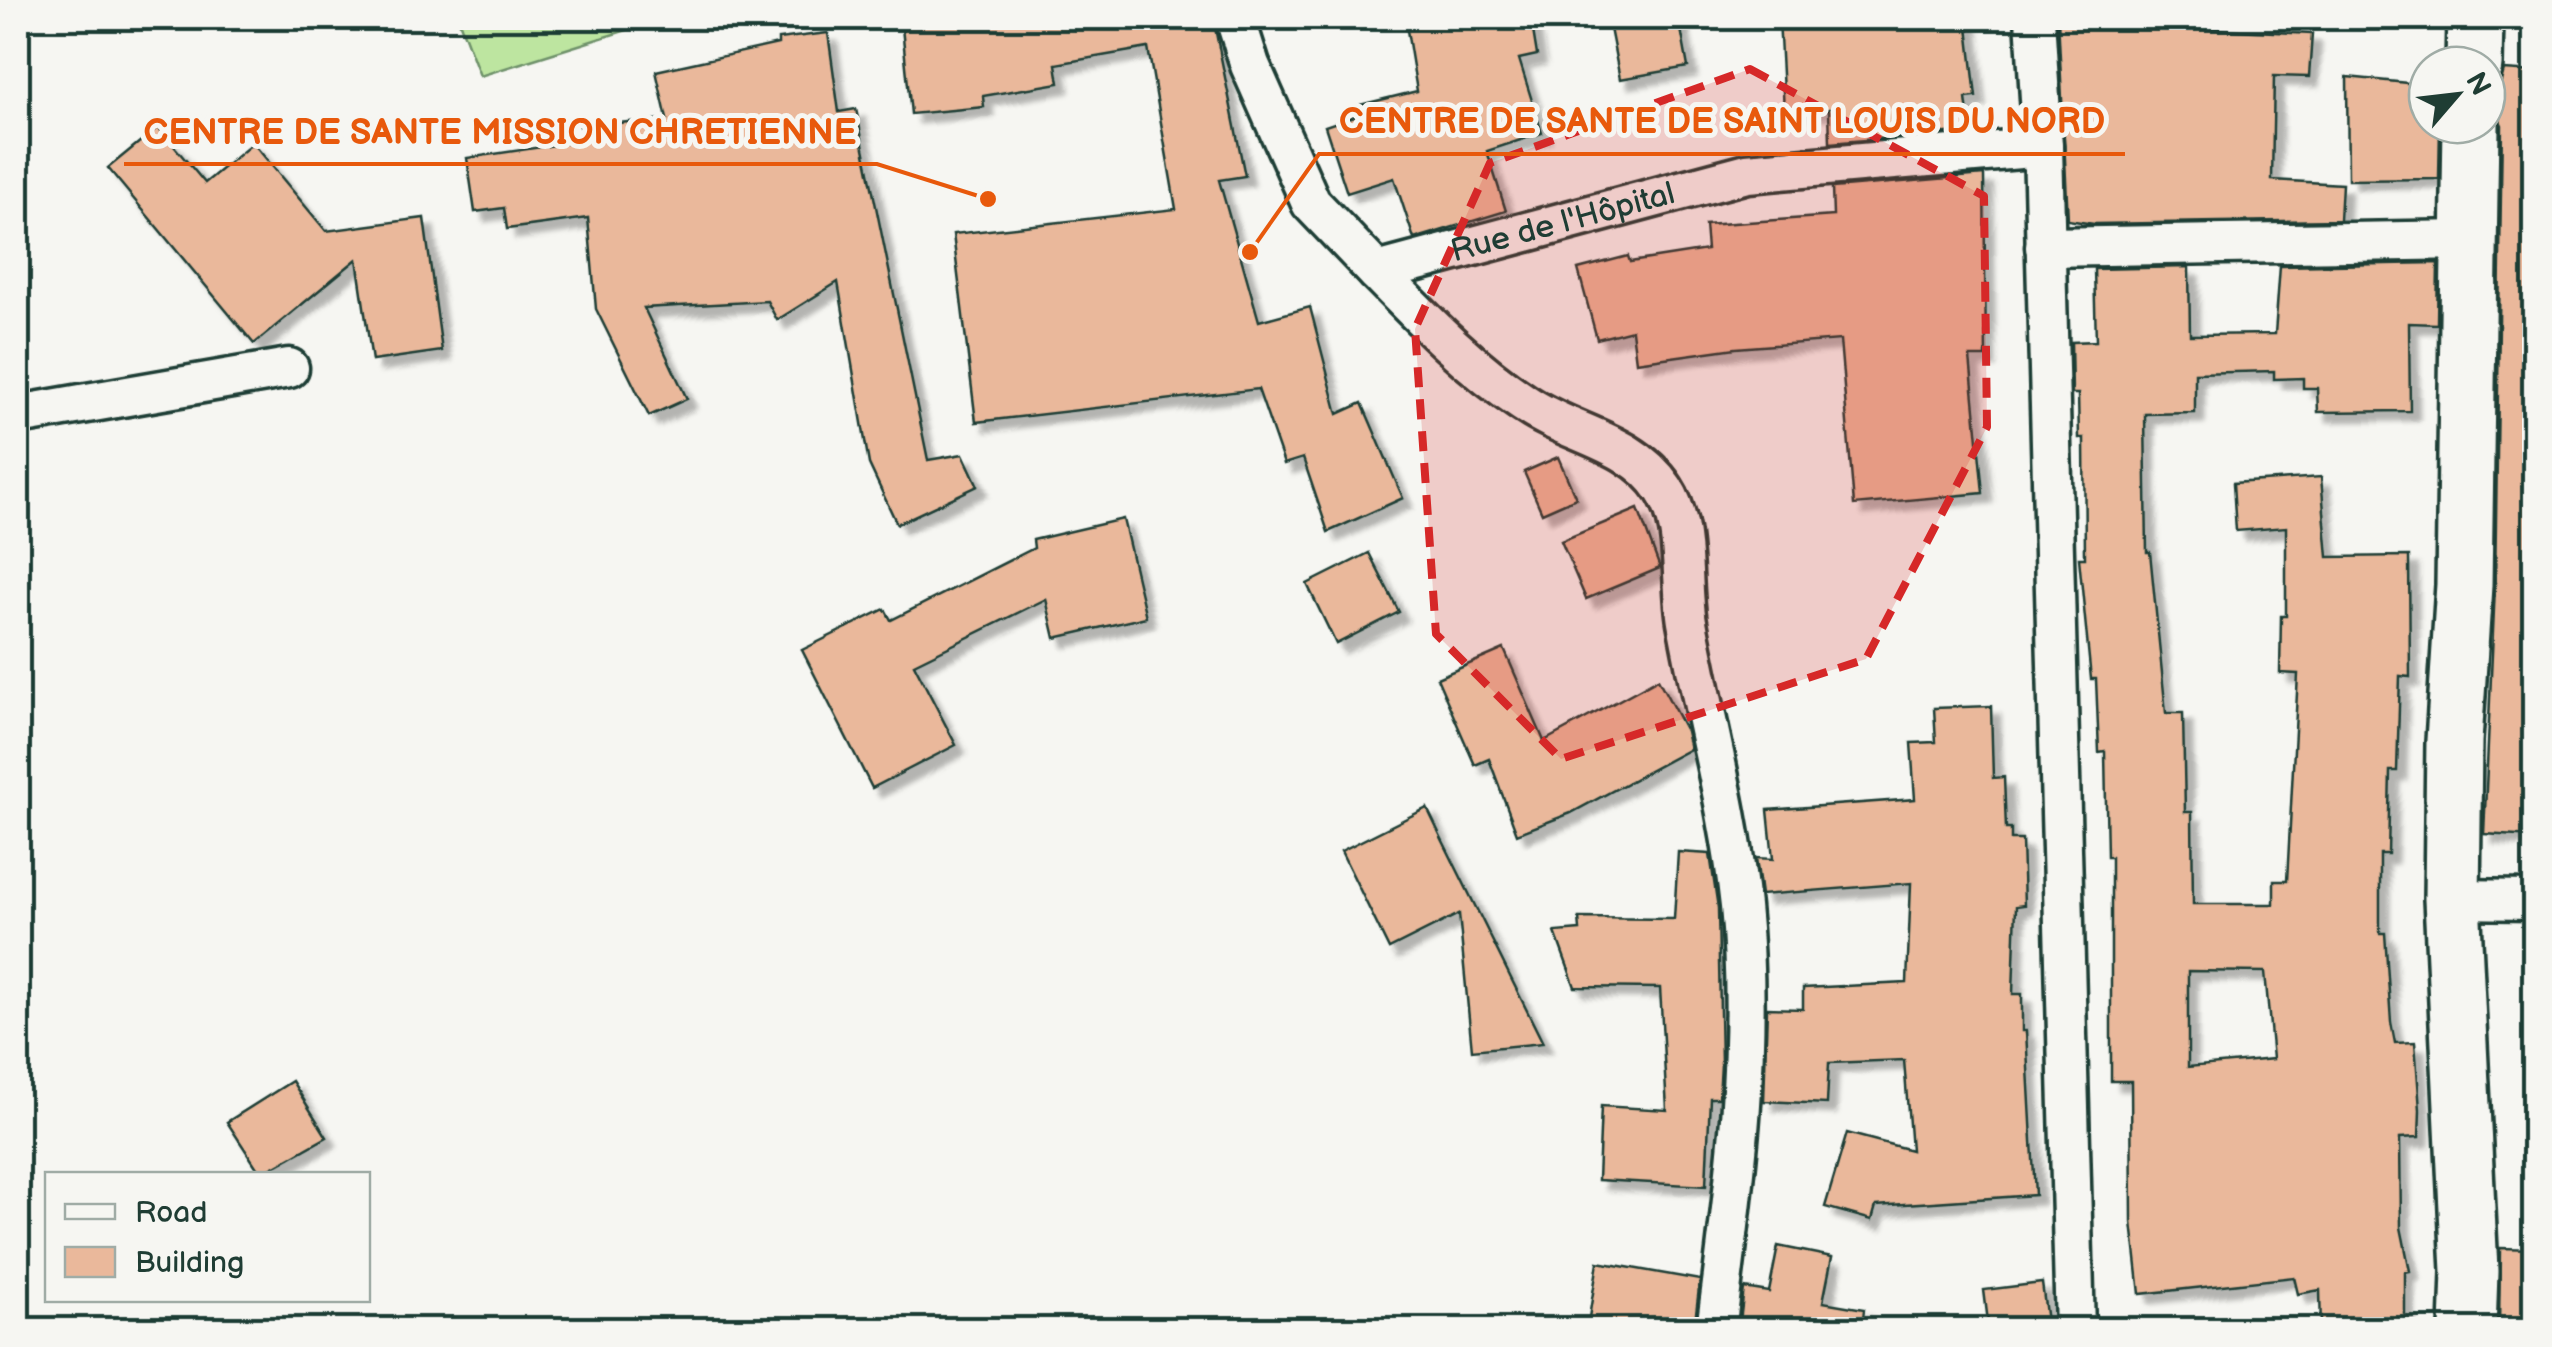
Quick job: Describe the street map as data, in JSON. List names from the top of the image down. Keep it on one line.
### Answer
{"streets":{"street":["Rue de l'Hôpital"]},"places":["CENTRE DE SANTE MISSION CHRETIENNE","CENTRE DE SANTE DE SAINT LOUIS DU NORD"],"legend":["Road","Building"],"north":"top right"}
